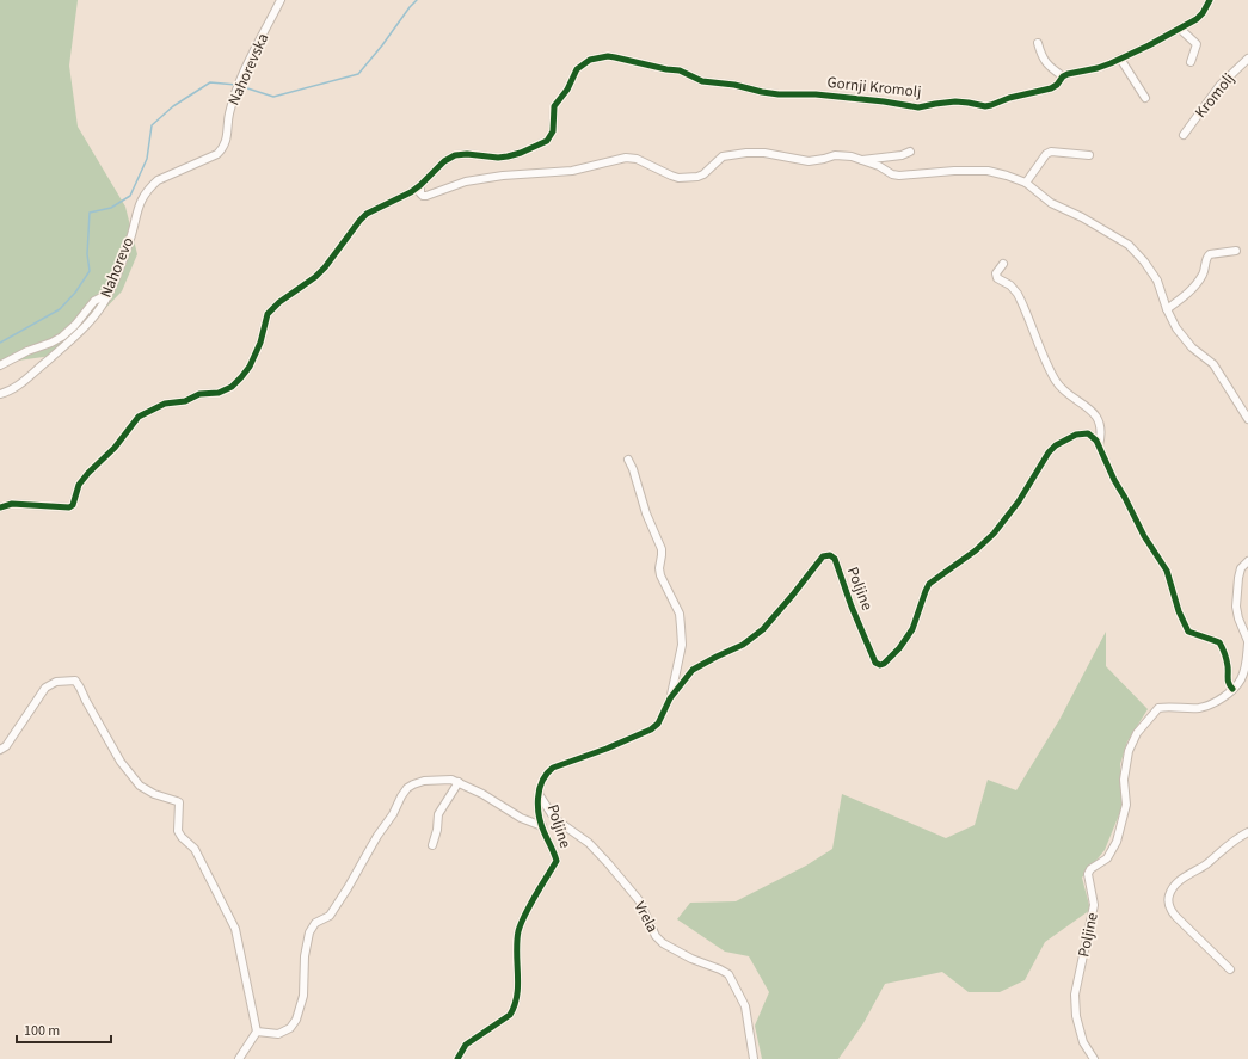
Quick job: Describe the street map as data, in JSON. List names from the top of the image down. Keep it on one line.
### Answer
{"streets":{"street":["Nahorevska","Gornji Kromolj","Kromolj","Nahorevo","Poljine","Vrela"]},"crossings":[["Nahorevska","Nahorevo"],["Poljine","Vrela"]],"scale_bar":"100 m"}
